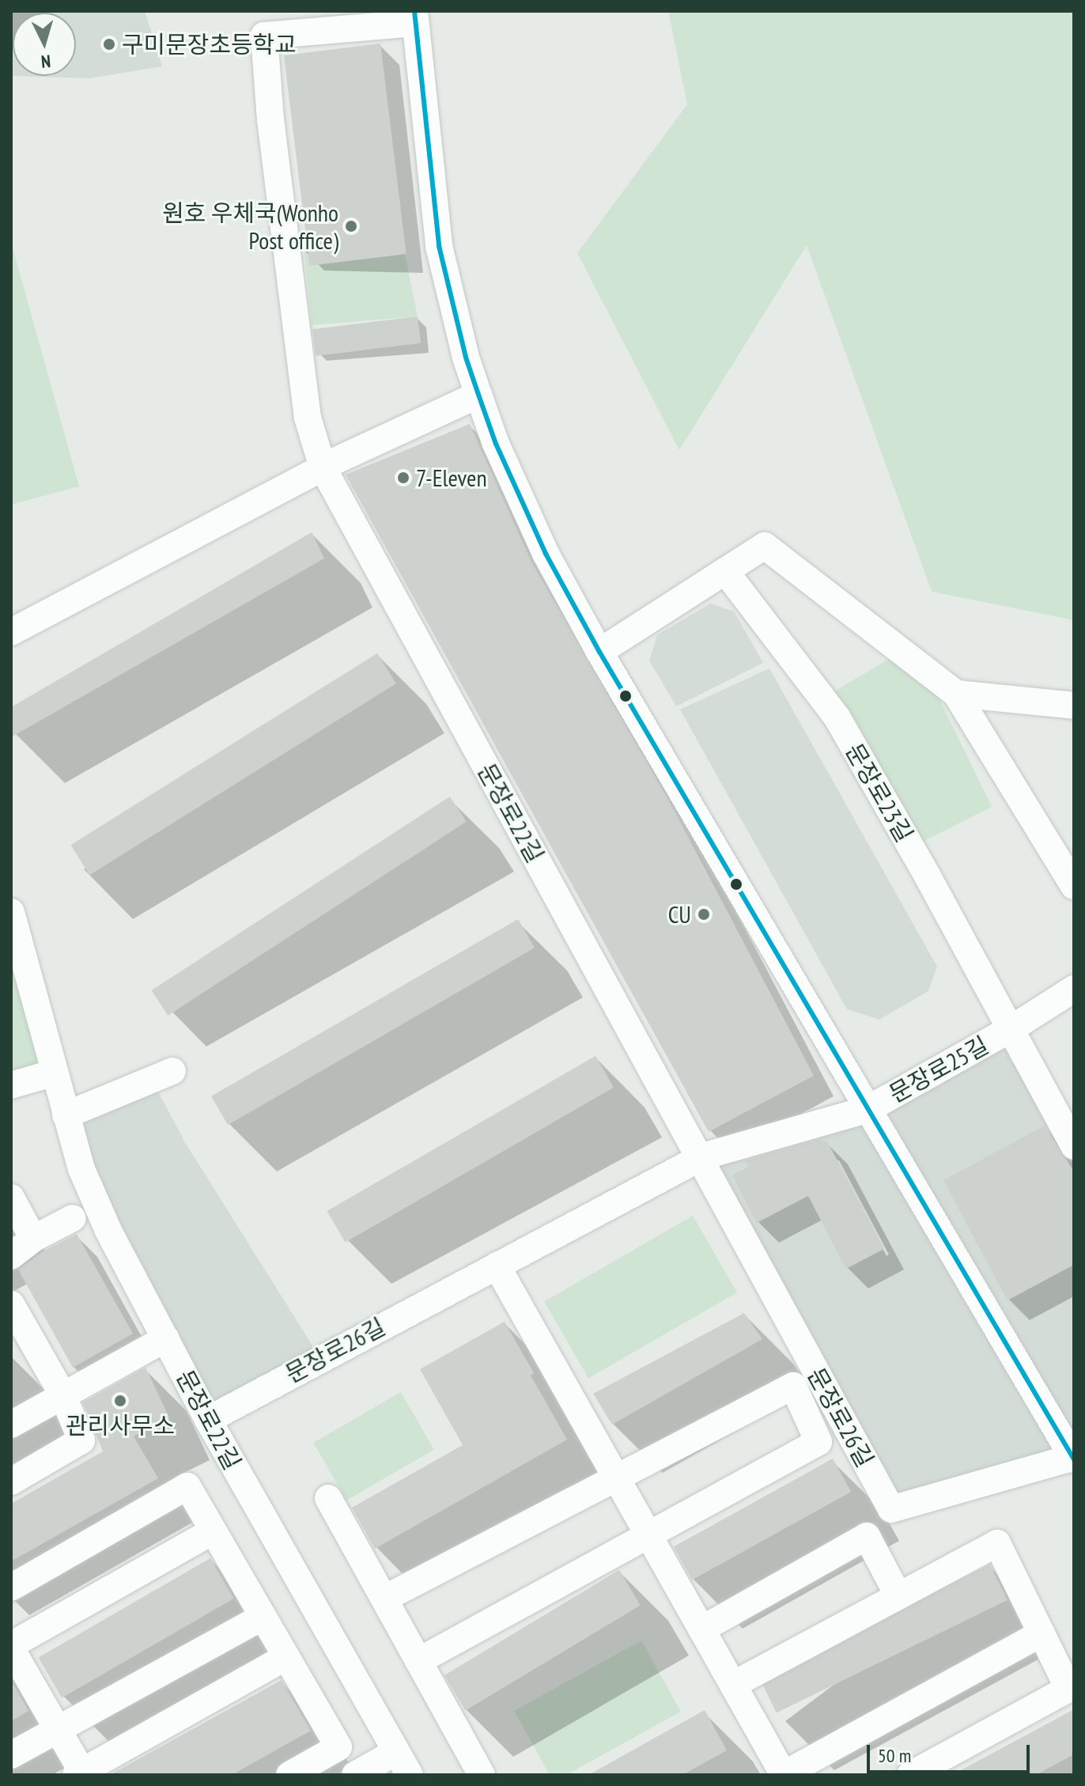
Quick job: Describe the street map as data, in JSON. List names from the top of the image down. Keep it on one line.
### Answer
{"streets":{"street":["문장로23길","문장로22길","문장로25길","문장로26길"]},"crossings":[["문장로23길","문장로25길"],["문장로22길","문장로26길"],["문장로25길","문장로26길"]],"places":["구미문장초등학교","원호 우체국(Wonho Post office)","7-Eleven","CU","관리사무소"],"scale_bar":"50 m","north":"bottom"}
